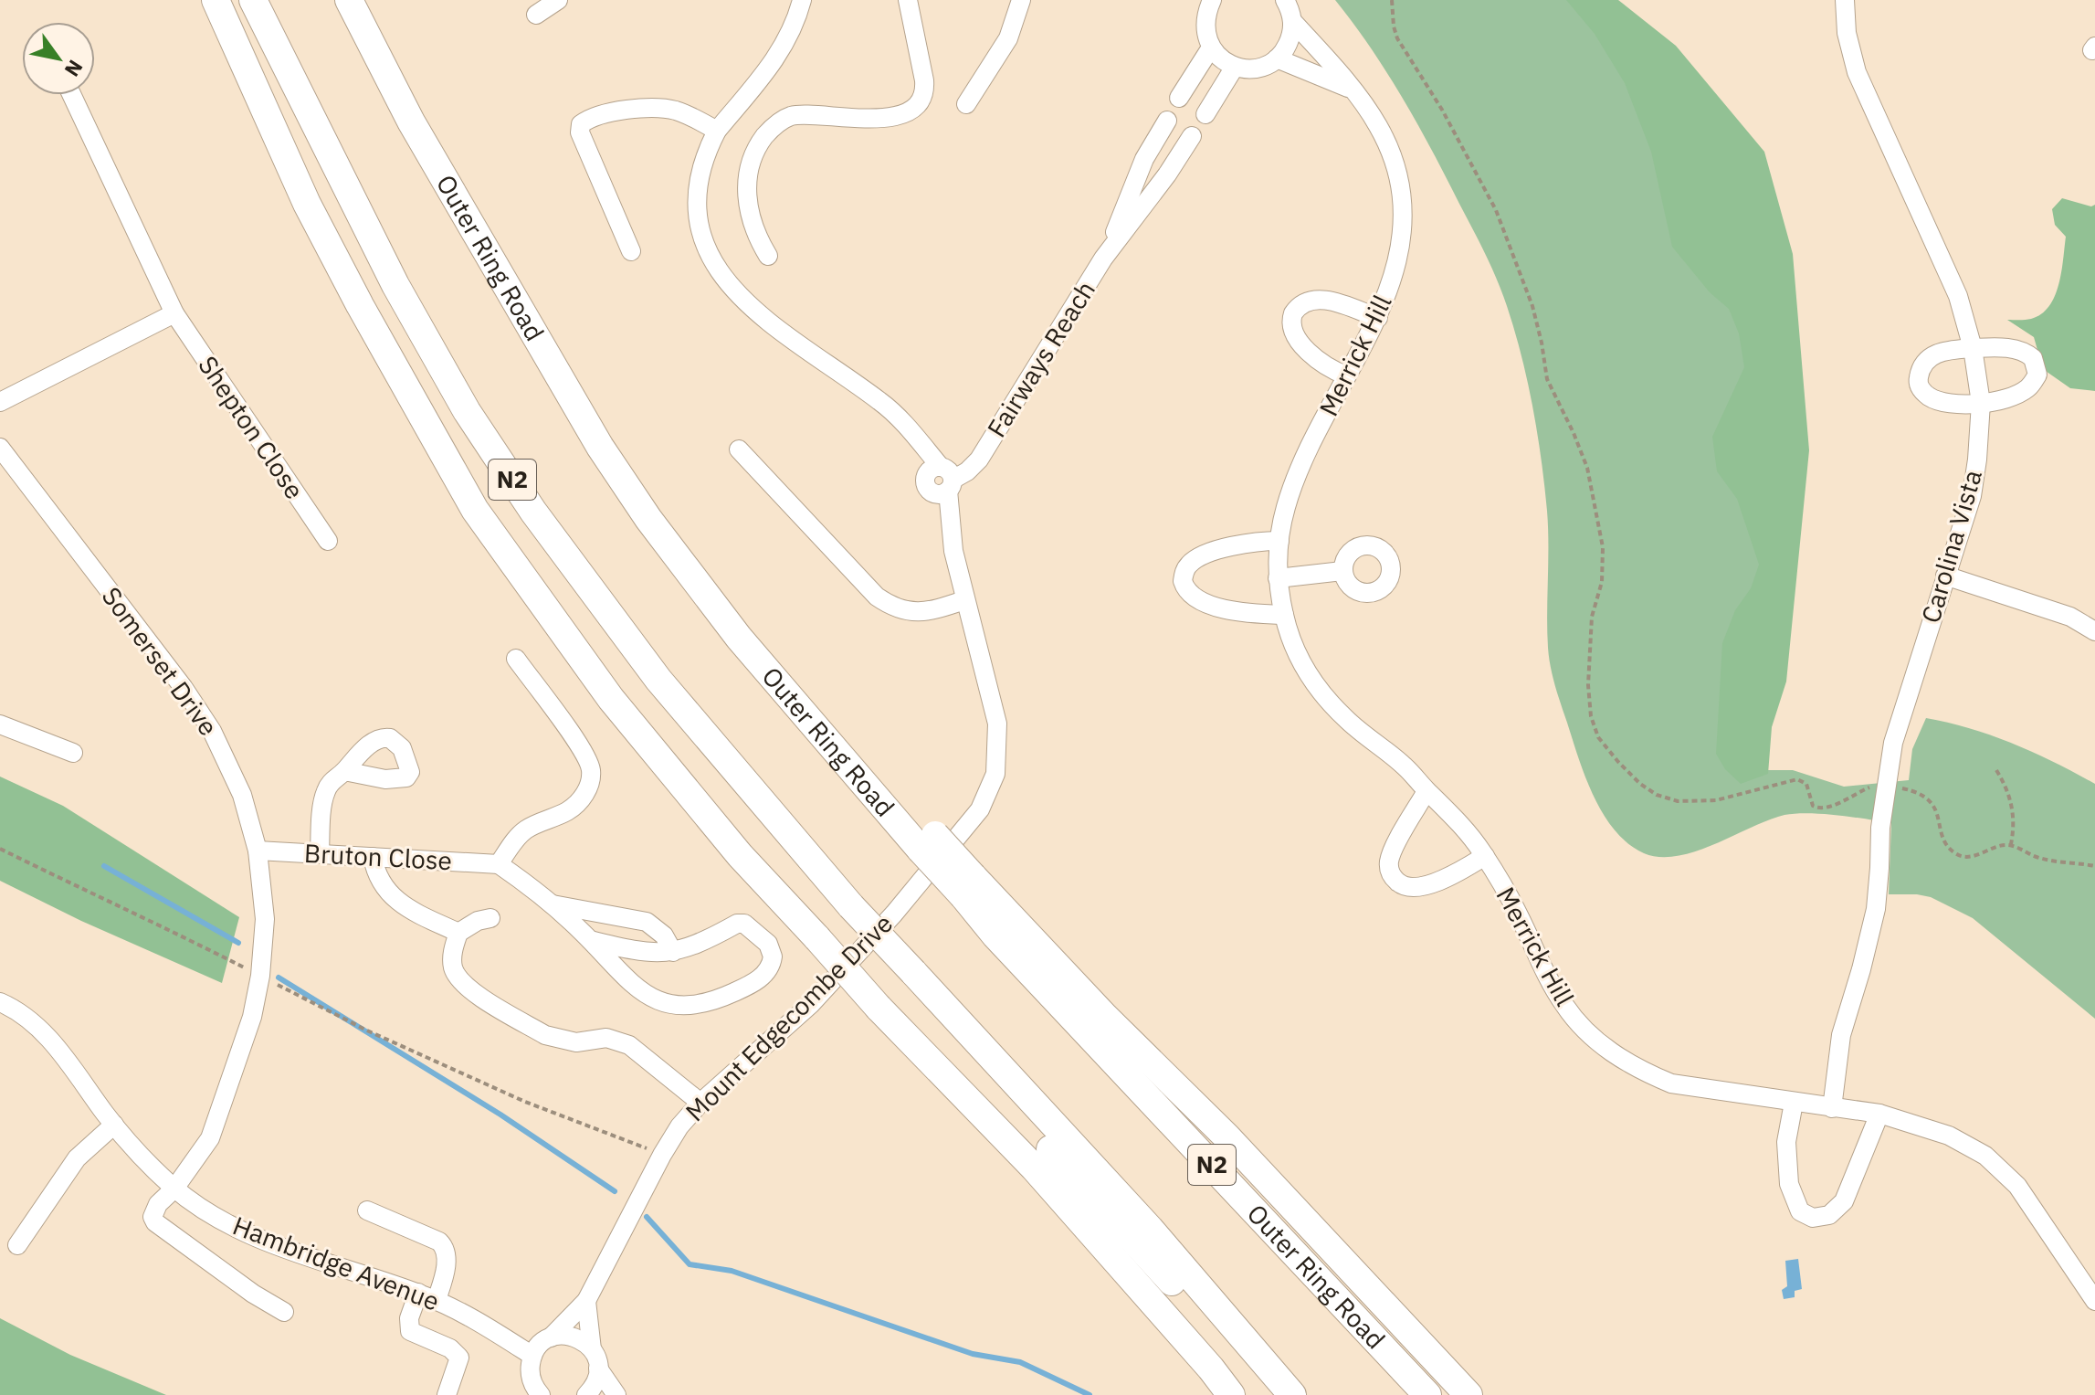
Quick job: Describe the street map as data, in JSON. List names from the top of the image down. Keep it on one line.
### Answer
{"streets":{"highway":["Outer Ring Road","N2"],"street":["Merrick Hill","Fairways Reach","Shepton Close","Carolina Vista","Somerset Drive","Bruton Close","Mount Edgecombe Drive","Hambridge Avenue"]},"crossings":[["Merrick Hill","Carolina Vista"],["Fairways Reach","Mount Edgecombe Drive"],["Somerset Drive","Bruton Close"],["Somerset Drive","Hambridge Avenue"],["Mount Edgecombe Drive","Hambridge Avenue"]],"north":"bottom right"}
